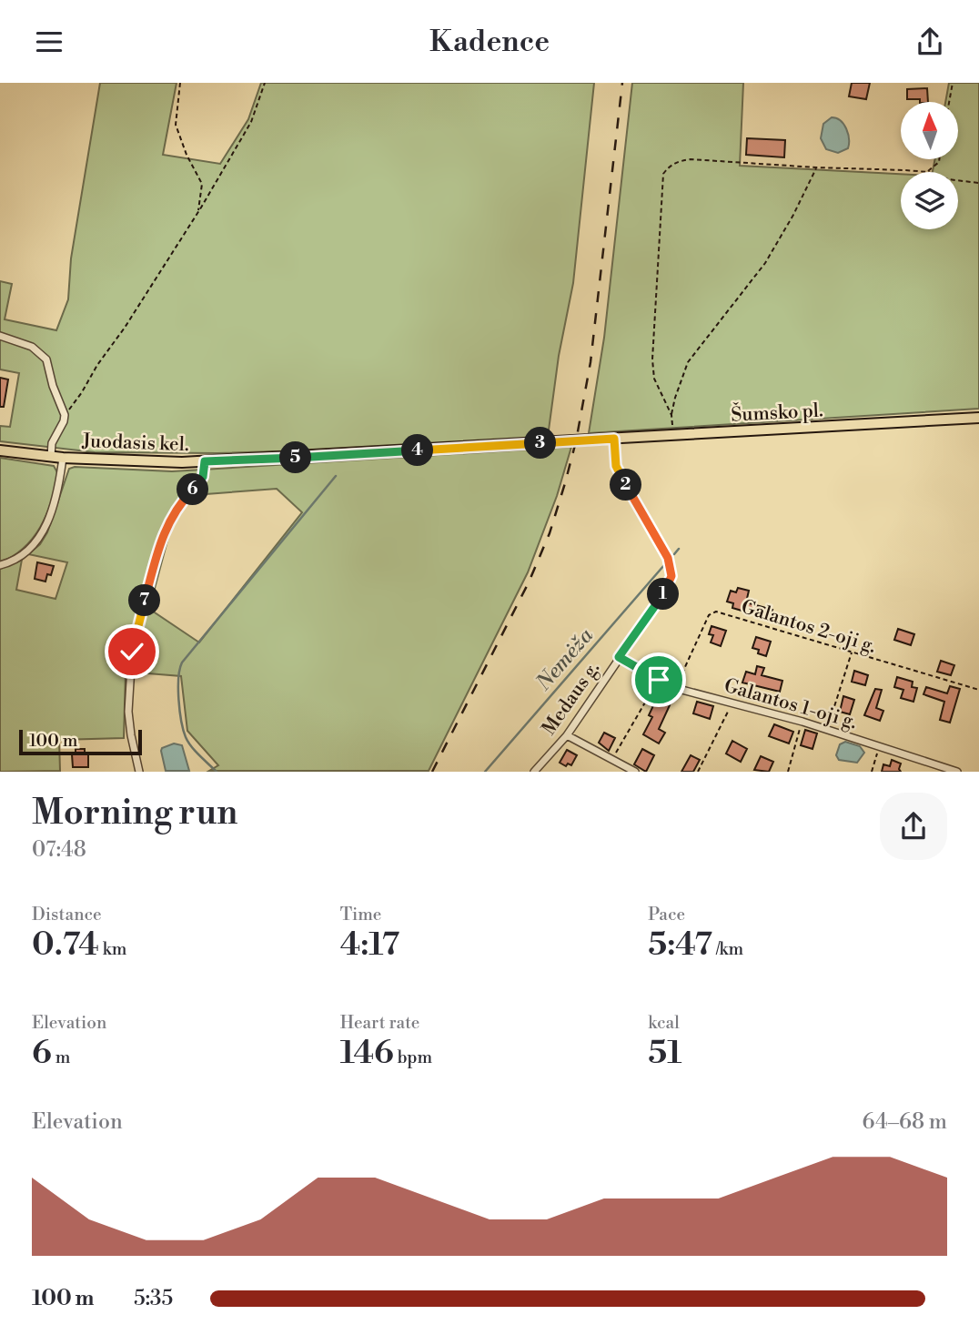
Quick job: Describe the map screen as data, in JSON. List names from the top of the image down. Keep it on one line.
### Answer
{"streets":{"main road":["Šumsko pl.","Juodasis kel."],"street":["Medaus g.","Galantos 1-oji g."],"path":["Galantos 2-oji g."]},"crossings":[["Šumsko pl.","Juodasis kel."],["Šumsko pl.","Medaus g."],["Galantos 2-oji g.","Galantos 1-oji g."],["Medaus g.","Galantos 1-oji g."]],"water":["Nemėža"],"scale_bar":"100 m","north":"top","page":{"header":"Kadence","pins":["3","4","5","2","6","1","7"],"scale":"100 m","heading":["Morning run","07:48"],"stats":[["Distance","0.74 km"],["Time","4:17"],["Pace","5:47 /km"],["Elevation","6 m"],["Heart rate","146 bpm"],["kcal","51"]],"chart":["Elevation","64–68 m"],"list":[{"name":"100 m","note":"5:35"}]}}
